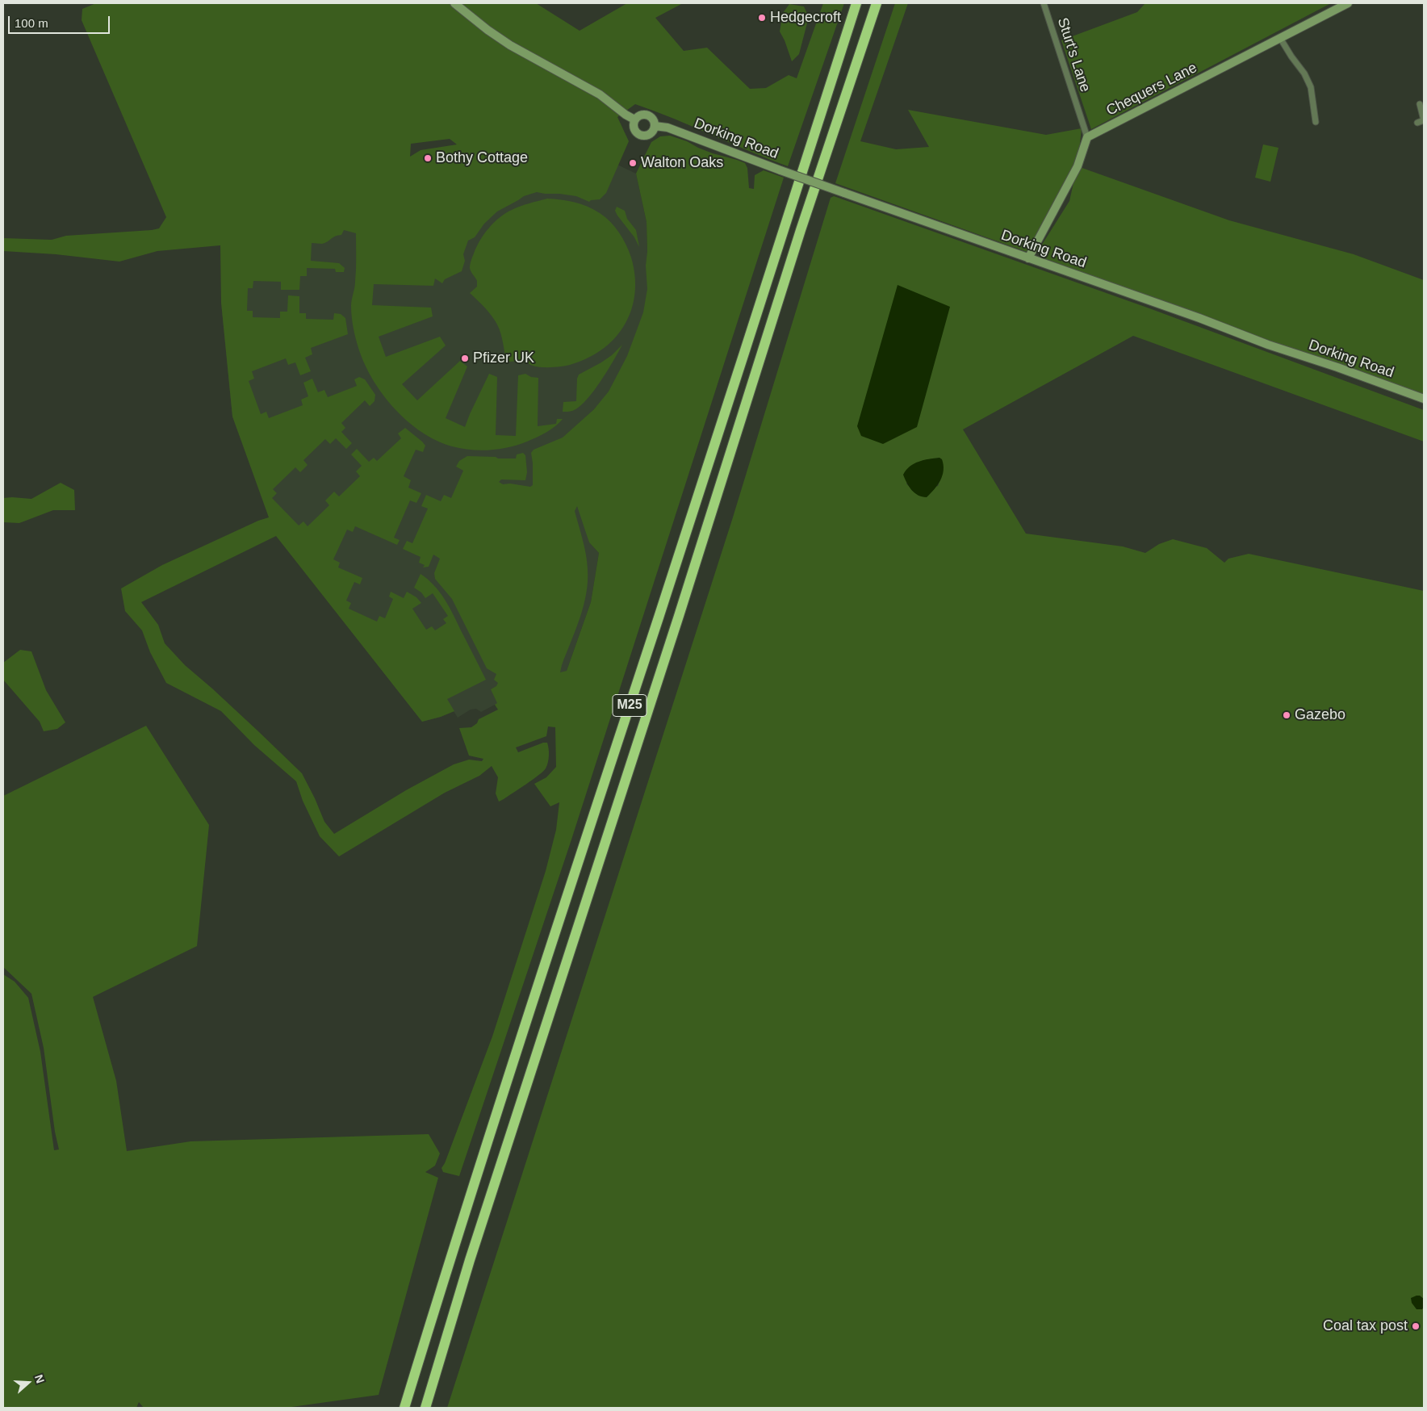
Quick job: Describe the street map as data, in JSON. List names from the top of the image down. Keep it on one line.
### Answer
{"streets":{"highway":["M25"],"main road":["Chequers Lane","Dorking Road"],"street":["Sturt's Lane"]},"crossings":[["Sturt's Lane","Chequers Lane"]],"places":["Hedgecroft","Bothy Cottage","Walton Oaks","Pfizer UK","Gazebo","Coal tax post"],"scale_bar":"100 m","north":"right"}
